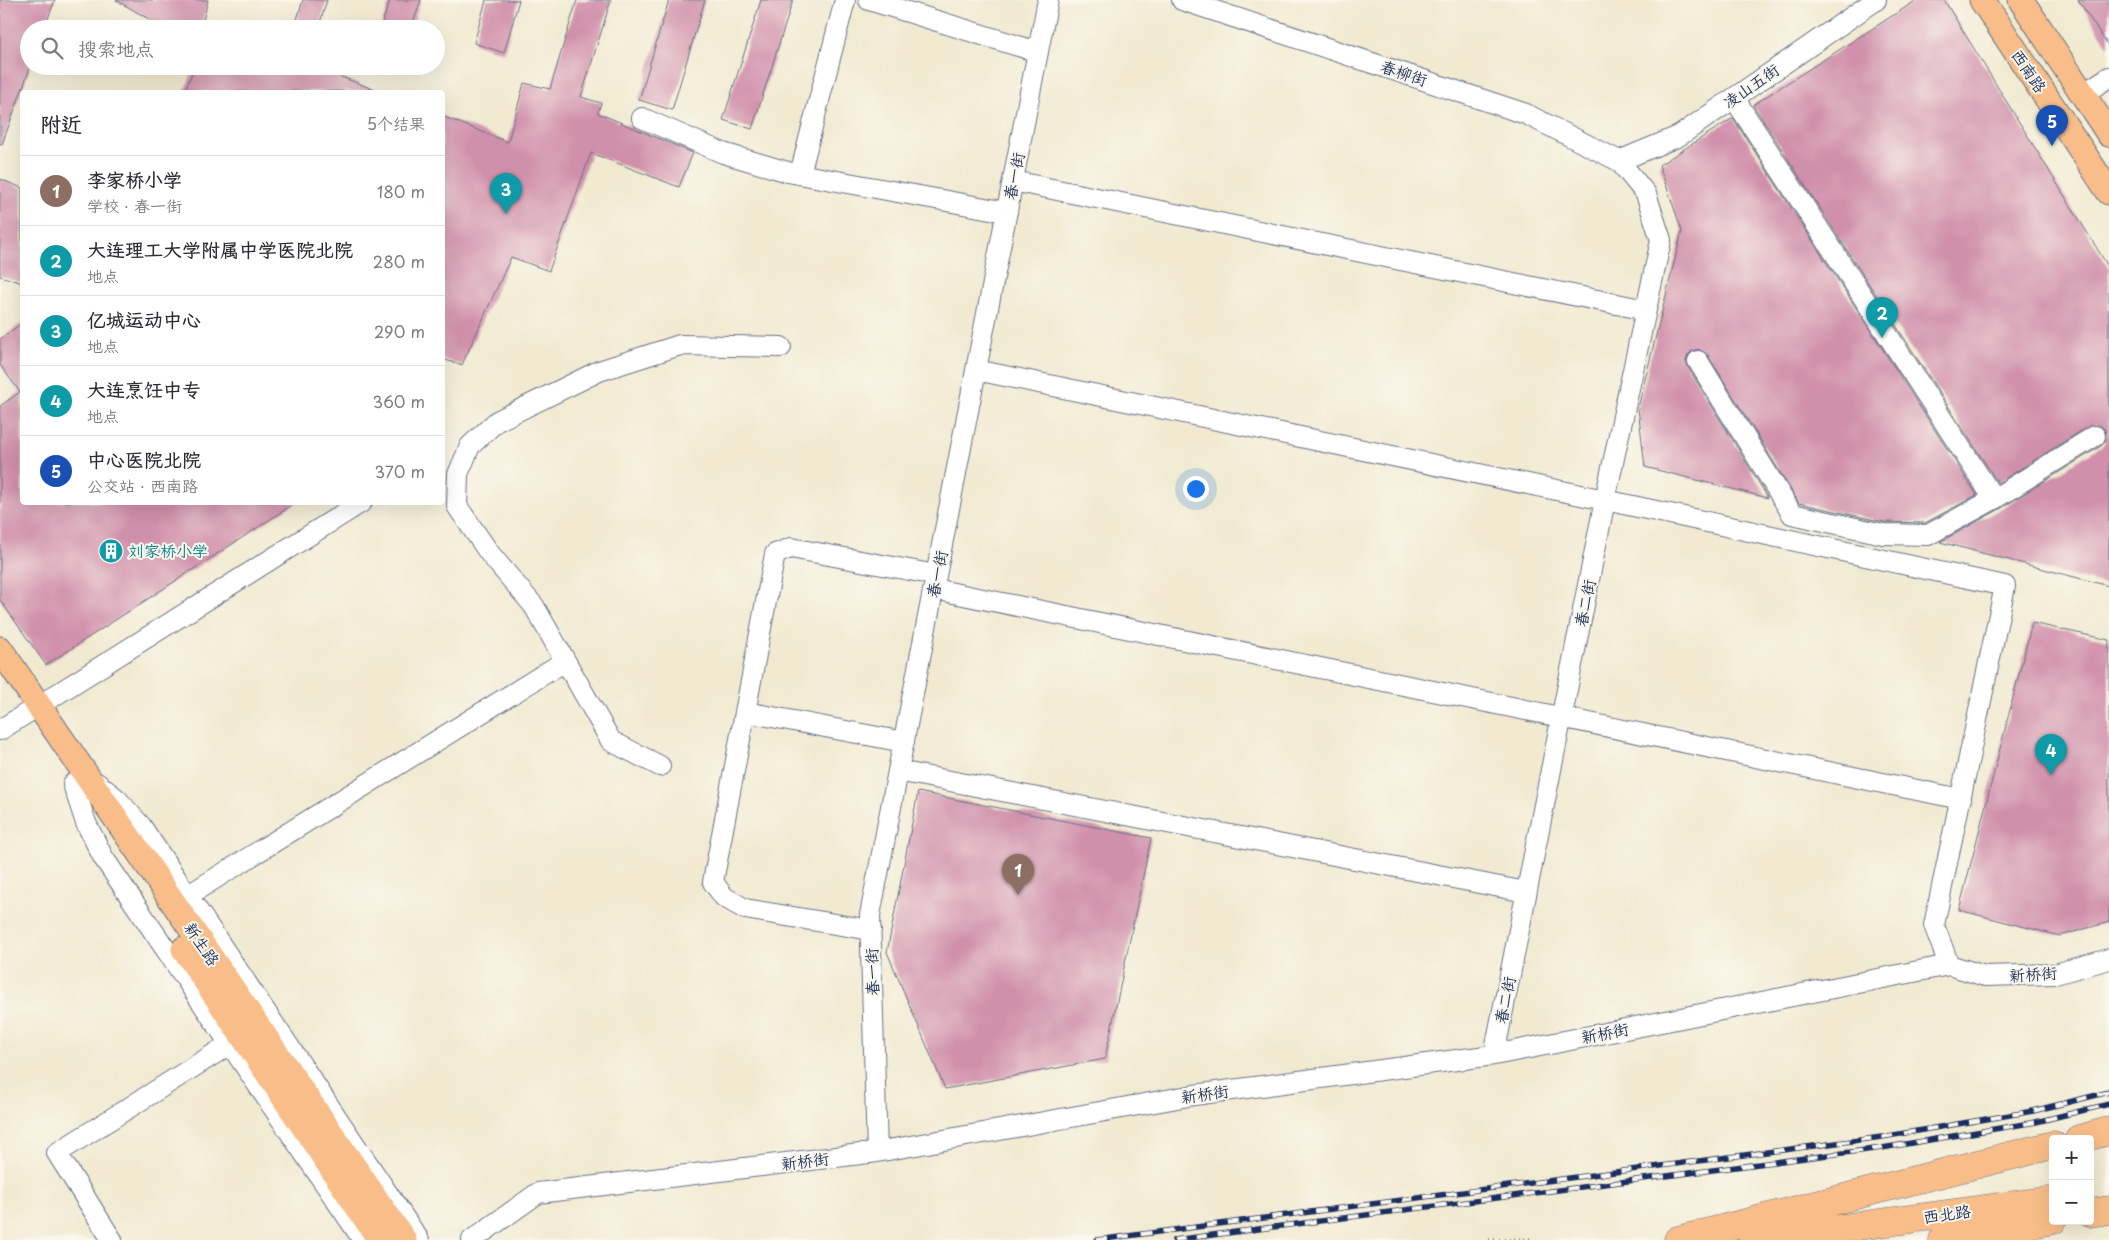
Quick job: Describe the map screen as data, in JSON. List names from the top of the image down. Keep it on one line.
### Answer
{"streets":{"highway":["西北路"],"main road":["西南路","新生路"],"street":["春柳街","凌山五街","春一街","春二街","新桥街"]},"crossings":[["春柳街","凌山五街"],["春柳街","春二街"],["凌山五街","春二街"],["春一街","新桥街"],["春二街","新桥街"]],"places":{"building":["刘家桥小学"]},"page":{"search":"搜索地点","heading":["附近","5个结果"],"pins":["5","3","2","4","1"],"list":[{"mark":"1","name":"李家桥小学","note":"学校 · 春一街","value":"180 m"},{"mark":"2","name":"大连理工大学附属中学医院北院","note":"地点","value":"280 m"},{"mark":"3","name":"亿城运动中心","note":"地点","value":"290 m"},{"mark":"4","name":"大连烹饪中专","note":"地点","value":"360 m"},{"mark":"5","name":"中心医院北院","note":"公交站 · 西南路","value":"370 m"}],"map_buttons":["+","−"]}}
